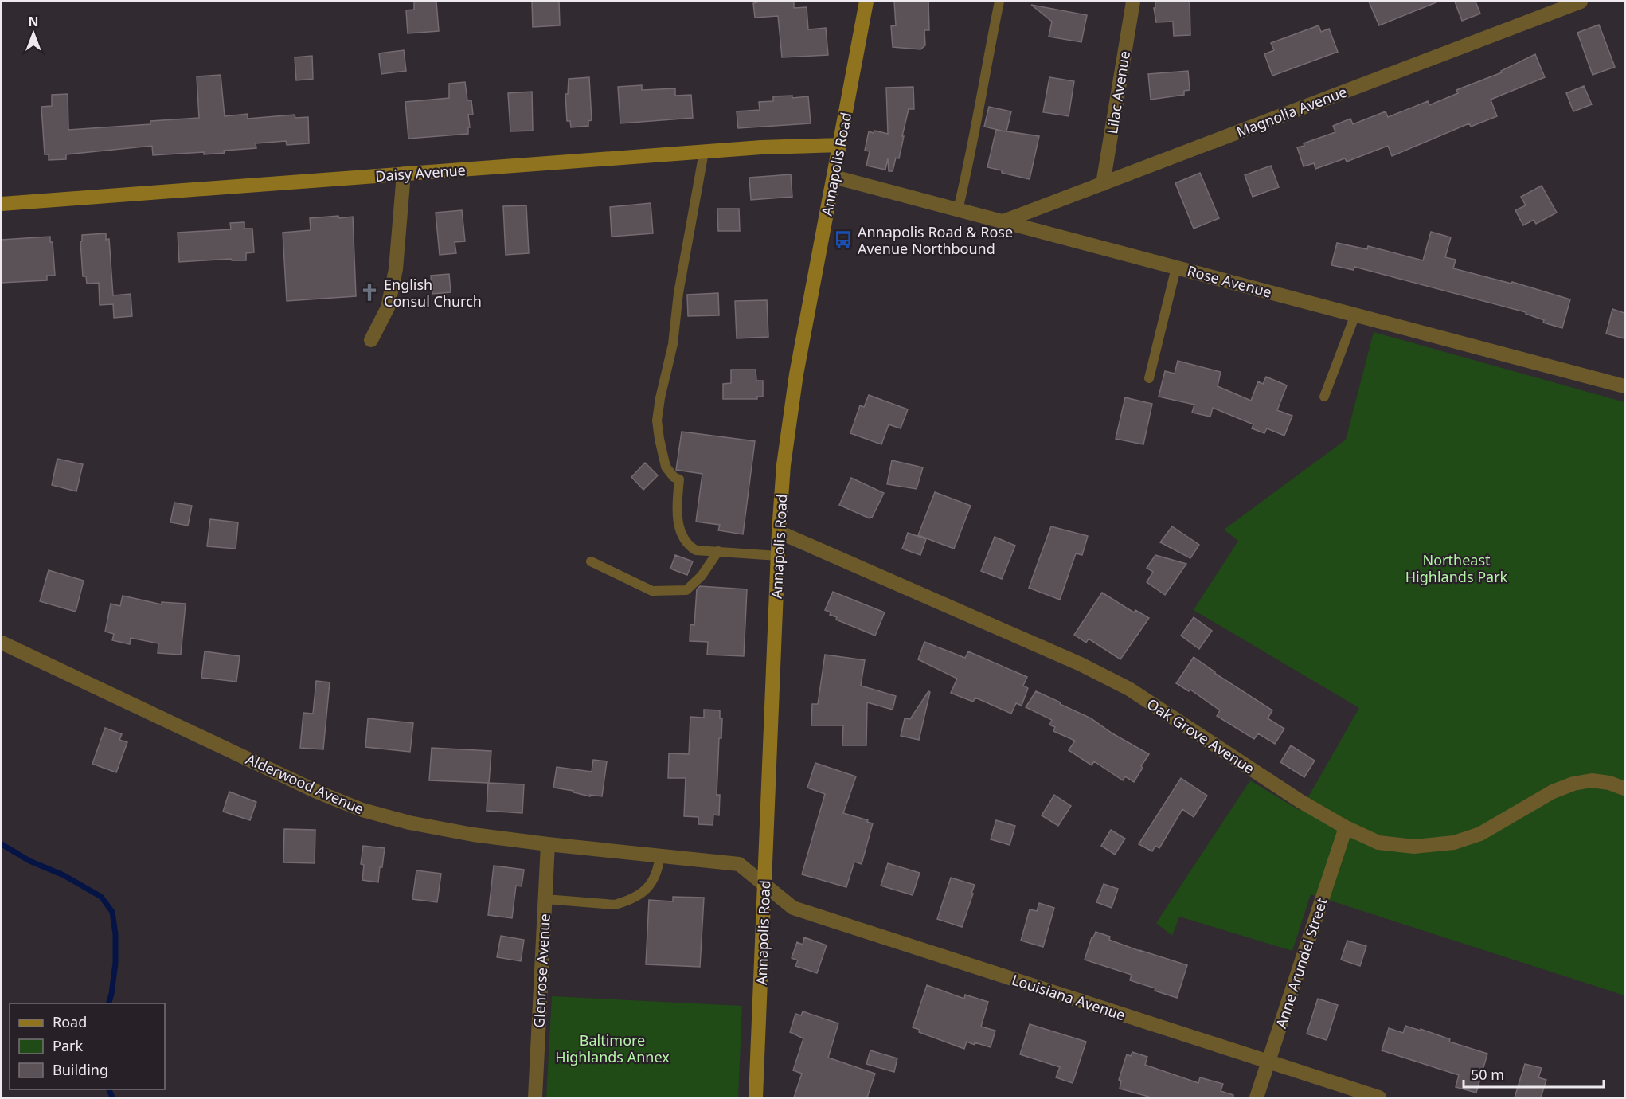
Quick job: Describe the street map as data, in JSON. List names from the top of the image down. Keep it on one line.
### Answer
{"streets":{"main road":["Annapolis Road","Daisy Avenue"],"street":["Lilac Avenue","Magnolia Avenue","Rose Avenue","Oak Grove Avenue","Alderwood Avenue","Anne Arundel Street","Glenrose Avenue","Louisiana Avenue"]},"crossings":[["Lilac Avenue","Magnolia Avenue"],["Magnolia Avenue","Rose Avenue"],["Annapolis Road","Daisy Avenue"],["Annapolis Road","Rose Avenue"],["Annapolis Road","Oak Grove Avenue"],["Annapolis Road","Alderwood Avenue"],["Annapolis Road","Louisiana Avenue"],["Oak Grove Avenue","Anne Arundel Street"],["Alderwood Avenue","Glenrose Avenue"],["Alderwood Avenue","Louisiana Avenue"],["Anne Arundel Street","Louisiana Avenue"]],"parks":["Northeast Highlands Park","Baltimore Highlands Annex"],"places":{"bus stop":["Annapolis Road & Rose Avenue Northbound"],"church":["English Consul Church"]},"legend":["Road","Park","Building"],"scale_bar":"50 m","north":"top"}
